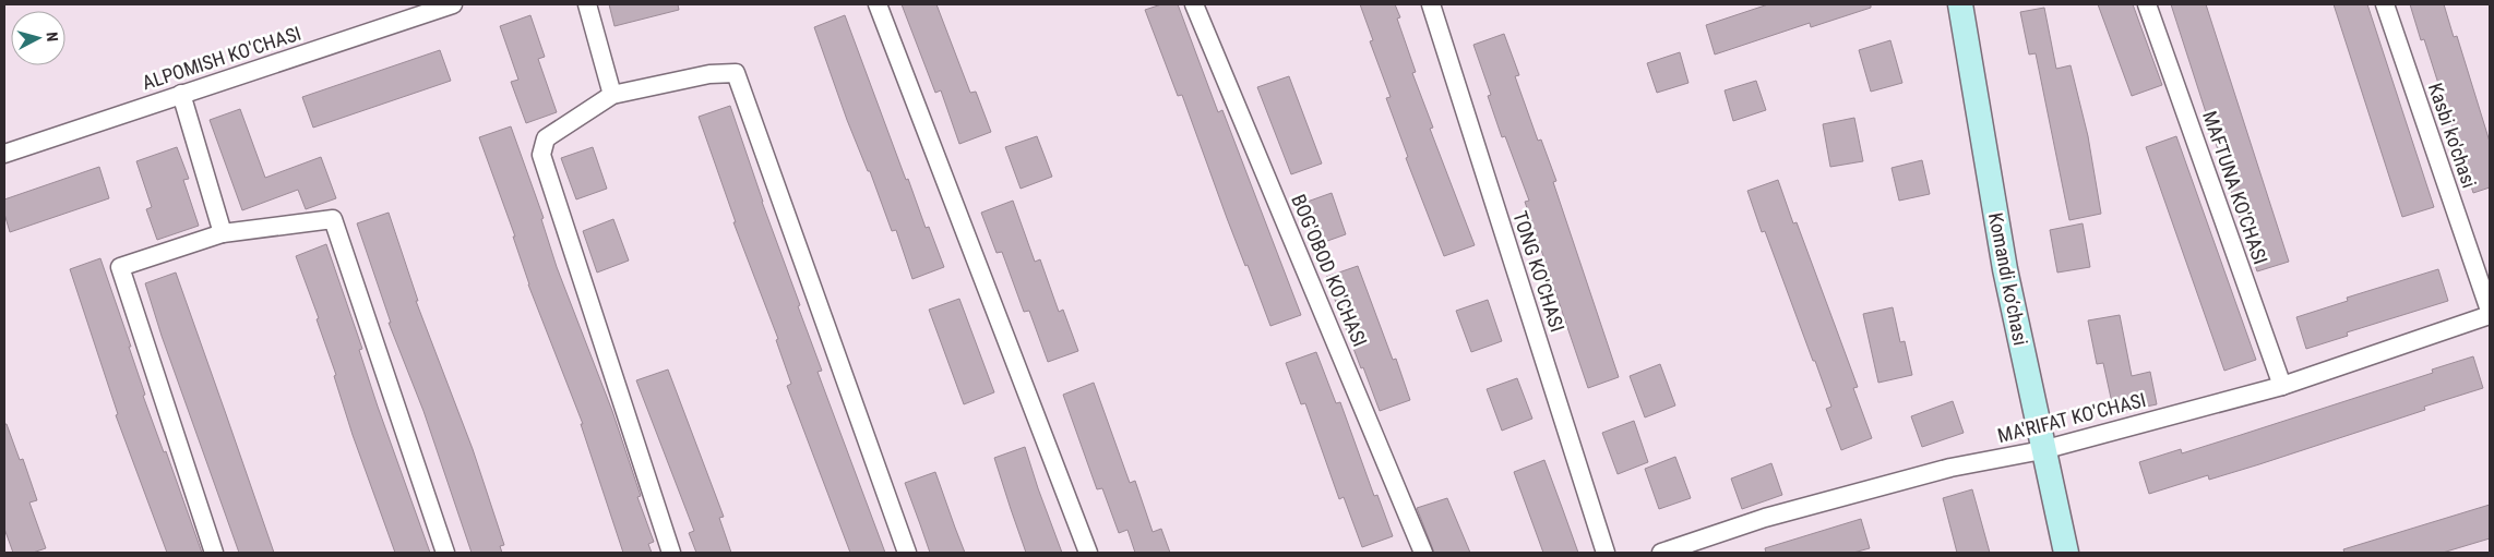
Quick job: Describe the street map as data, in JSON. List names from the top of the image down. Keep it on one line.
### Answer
{"streets":{"main road":["Komandi ko‘chasi"],"street":["ALPOMISH KO'CHASI","Kasbi ko'chasi","MAFTUNA KO'CHASI","BOG'OBOD KO'CHASI","TONG KO'CHASI","MA'RIFAT KO'CHASI"]},"crossings":[["MAFTUNA KO'CHASI","MA'RIFAT KO'CHASI"],["Komandi ko‘chasi","MA'RIFAT KO'CHASI"]],"north":"right"}
